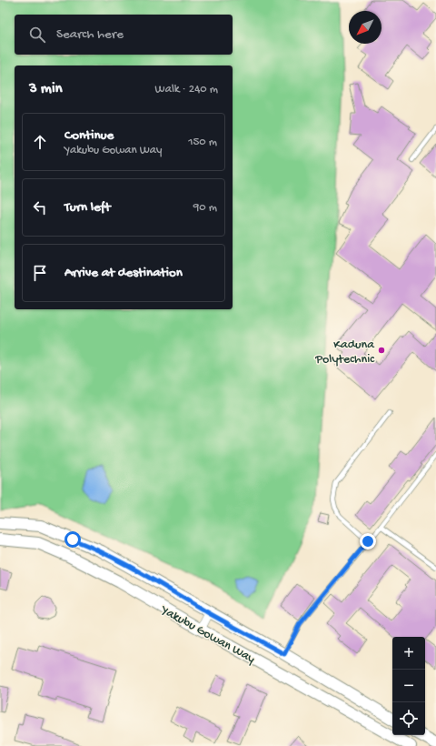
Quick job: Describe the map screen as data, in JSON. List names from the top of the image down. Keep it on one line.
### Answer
{"streets":{"street":["Yakubu Gowan Way"]},"places":["Kaduna Polytechnic"],"north":"bottom left","page":{"search":"Search here","heading":["3 min","Walk · 240 m"],"list":[["Continue","Yakubu Gowan Way","150 m"],["Turn left","90 m"],"Arrive at destination"],"map_buttons":["+","−"]}}
